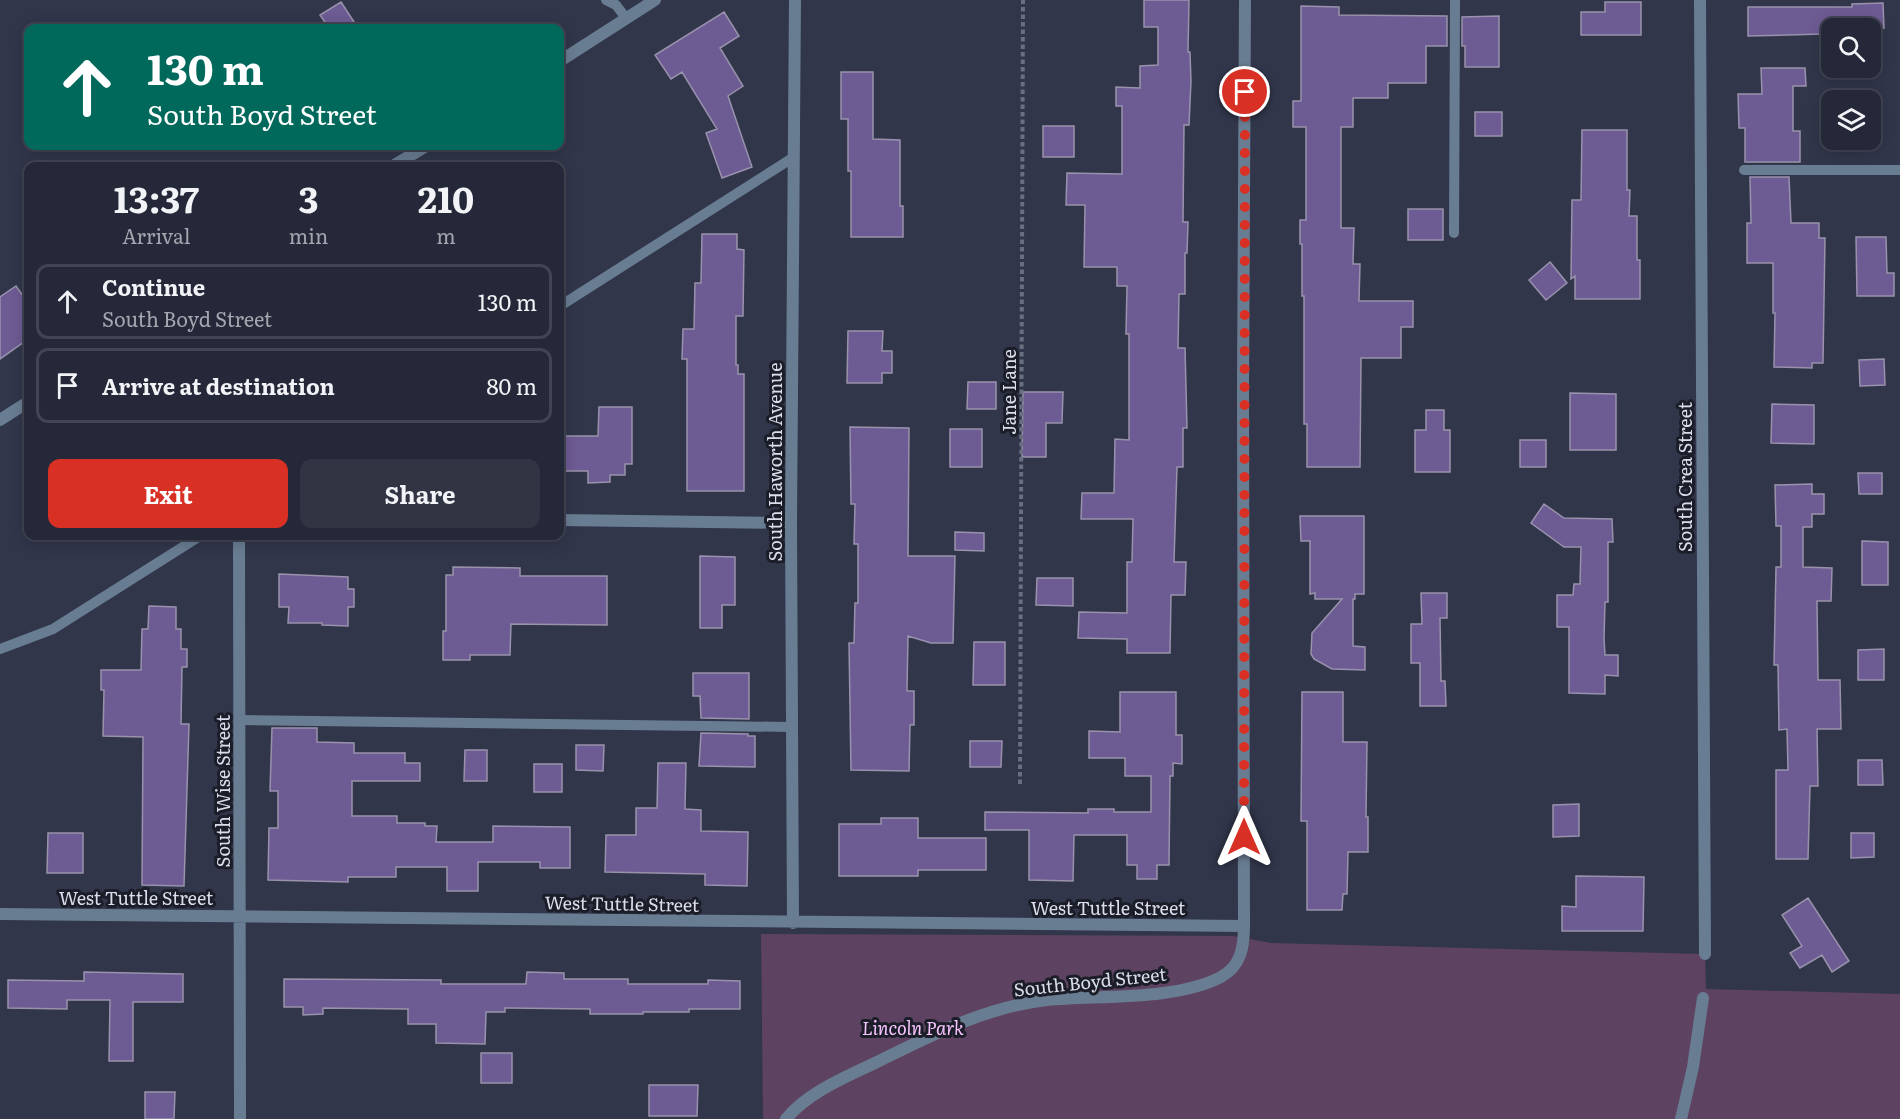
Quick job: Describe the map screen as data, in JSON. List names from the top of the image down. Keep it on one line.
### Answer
{"streets":{"street":["South Haworth Avenue","South Crea Street","South Wise Street","West Tuttle Street","South Boyd Street"],"path":["Jane Lane"]},"crossings":[["South Haworth Avenue","West Tuttle Street"],["South Wise Street","West Tuttle Street"],["West Tuttle Street","South Boyd Street"]],"parks":["Lincoln Park"],"page":{"turn":["130 m","South Boyd Street"],"eta":["13:37","Arrival","3","min","210","m"],"list":[{"name":"Continue","note":"South Boyd Street","value":"130 m"},{"name":"Arrive at destination","value":"80 m"}],"buttons":["Exit","Share"]}}
